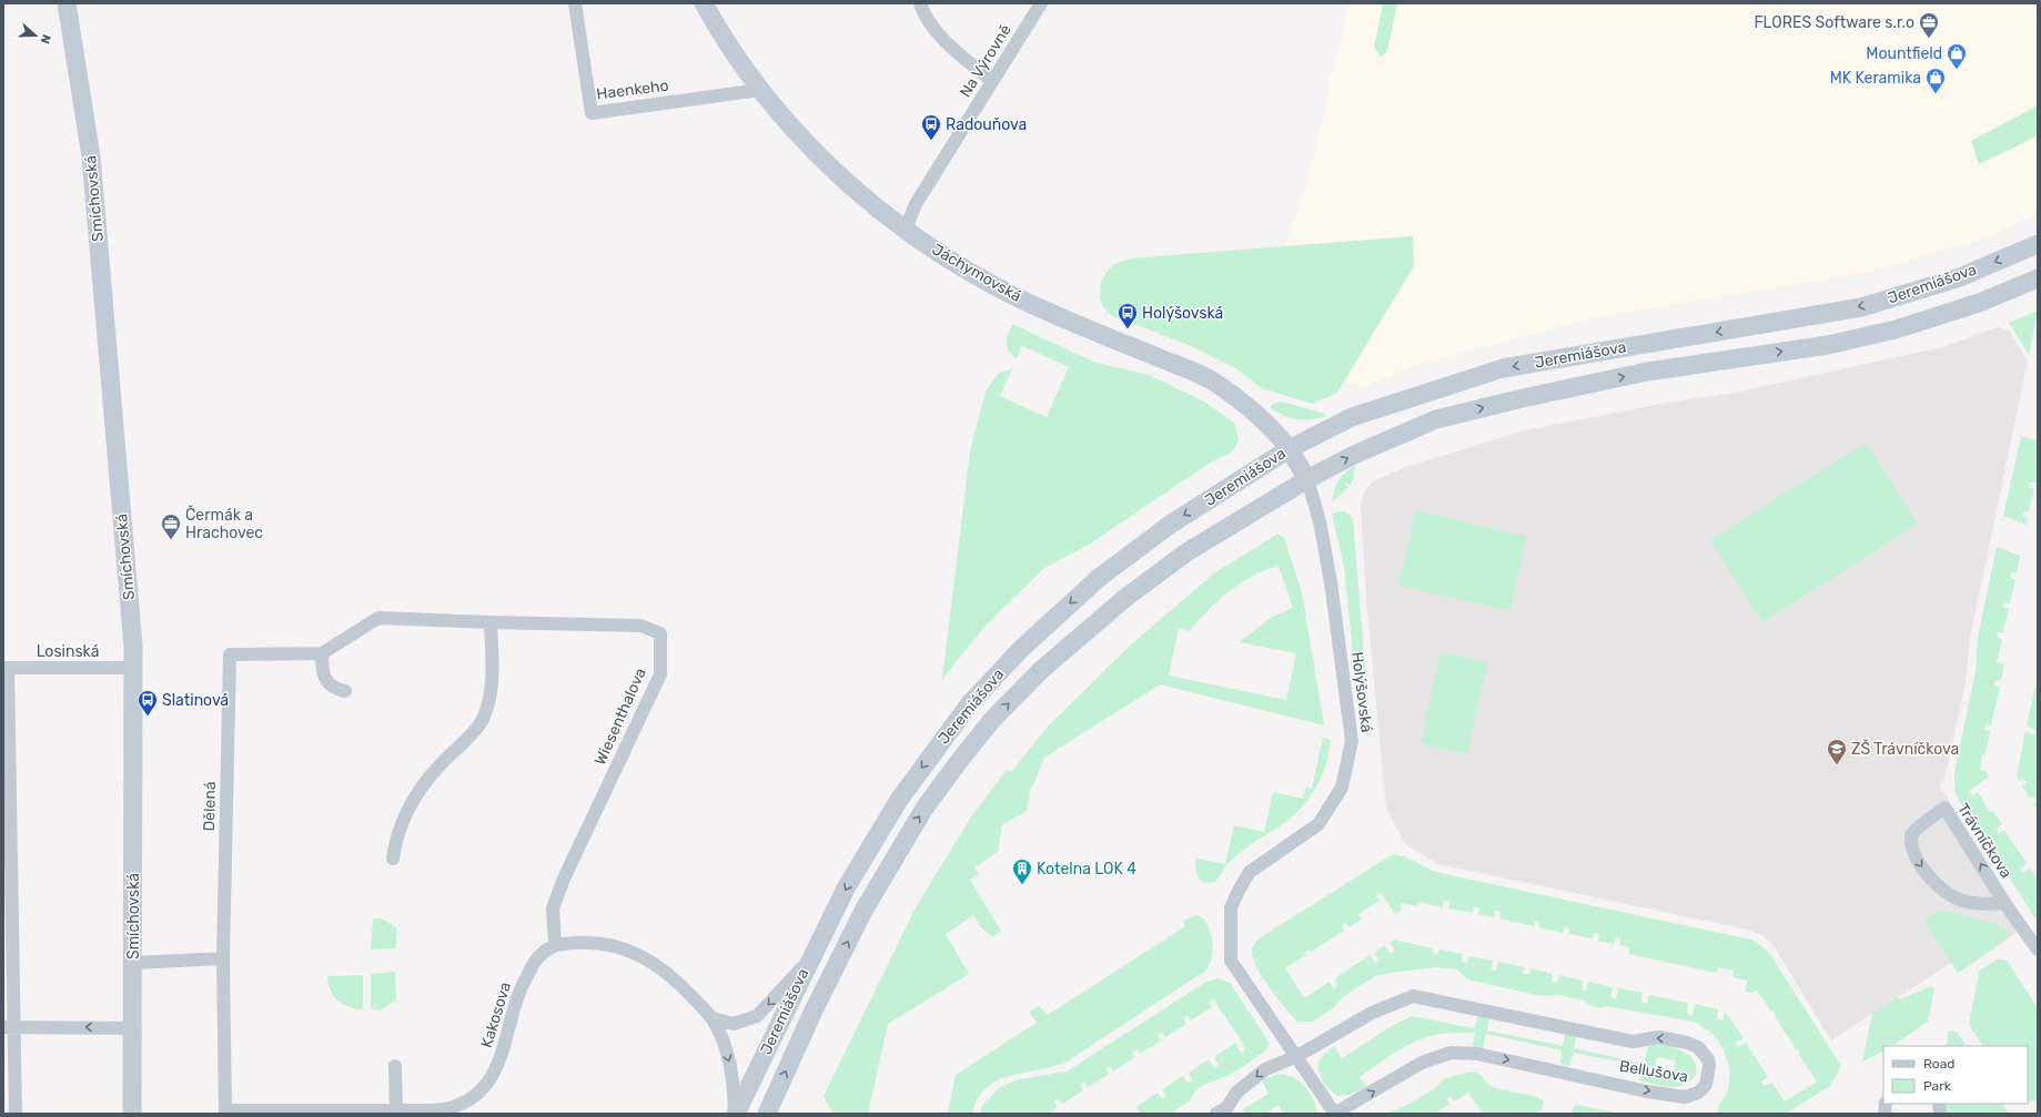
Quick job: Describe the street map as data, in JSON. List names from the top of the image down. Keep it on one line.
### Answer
{"streets":{"main road":["Smíchovská","Jáchymovská","Jeremiášova"],"street":["Na Výrovně","Haenkeho","Losinská","Holýšovská","Wiesenthalova","Dělená","Trávníčkova","Kakosova","Bellušova"]},"crossings":[["Na Výrovně","Jáchymovská"],["Haenkeho","Jáchymovská"],["Smíchovská","Losinská"],["Jáchymovská","Jeremiášova"],["Jáchymovská","Holýšovská"],["Jeremiášova","Holýšovská"],["Holýšovská","Bellušova"],["Wiesenthalova","Dělená"],["Wiesenthalova","Kakosova"],["Dělená","Kakosova"]],"places":{"office":["FLORES Software s.r.o","Čermák a Hrachovec"],"shop":["Mountfield","MK Keramika"],"bus stop":["Radouňova","Holýšovská","Slatinová"],"school or university":["ZŠ Trávníčkova"],"building":["Kotelna LOK 4"]},"legend":["Road","Park"],"north":"right"}
